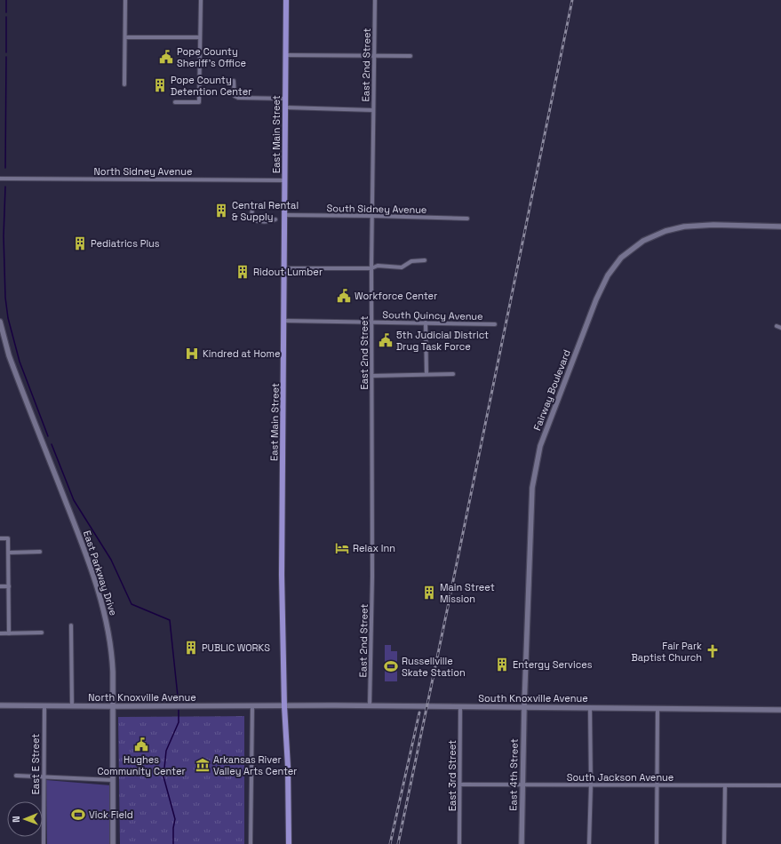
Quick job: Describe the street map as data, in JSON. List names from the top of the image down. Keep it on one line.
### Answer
{"streets":{"main road":["East Main Street","Fairway Boulevard","East Parkway Drive","North Knoxville Avenue","South Knoxville Avenue","East 4th Street"],"street":["East 2nd Street","North Sidney Avenue","South Sidney Avenue","South Quincy Avenue","East E Street","East 3rd Street","South Jackson Avenue"]},"crossings":[["East 2nd Street","South Sidney Avenue"],["East 2nd Street","South Quincy Avenue"],["East 2nd Street","South Knoxville Avenue"],["East Main Street","North Sidney Avenue"],["East Main Street","South Sidney Avenue"],["East Main Street","South Quincy Avenue"],["East Main Street","North Knoxville Avenue"],["East Main Street","South Knoxville Avenue"],["Fairway Boulevard","South Knoxville Avenue"],["Fairway Boulevard","East 4th Street"],["East Parkway Drive","North Knoxville Avenue"],["North Knoxville Avenue","South Knoxville Avenue"],["North Knoxville Avenue","East E Street"],["South Knoxville Avenue","East 4th Street"],["South Knoxville Avenue","East 3rd Street"],["East 4th Street","South Jackson Avenue"],["East 3rd Street","South Jackson Avenue"]],"places":{"public building":["Pope County Sheriff's Office","Workforce Center","5th Judicial District Drug Task Force","Hughes Community Center"],"building":["Pope County Detention Center","Central Rental & Supply","Pediatrics Plus","Ridout Lumber","Main Street Mission","PUBLIC WORKS","Entergy Services"],"hospital":["Kindred at Home"],"hotel":["Relax Inn"],"church":["Fair Park Baptist Church"],"sports":["Russellville Skate Station","Vick Field"],"museum":["Arkansas River Valley Arts Center"]},"north":"left"}
